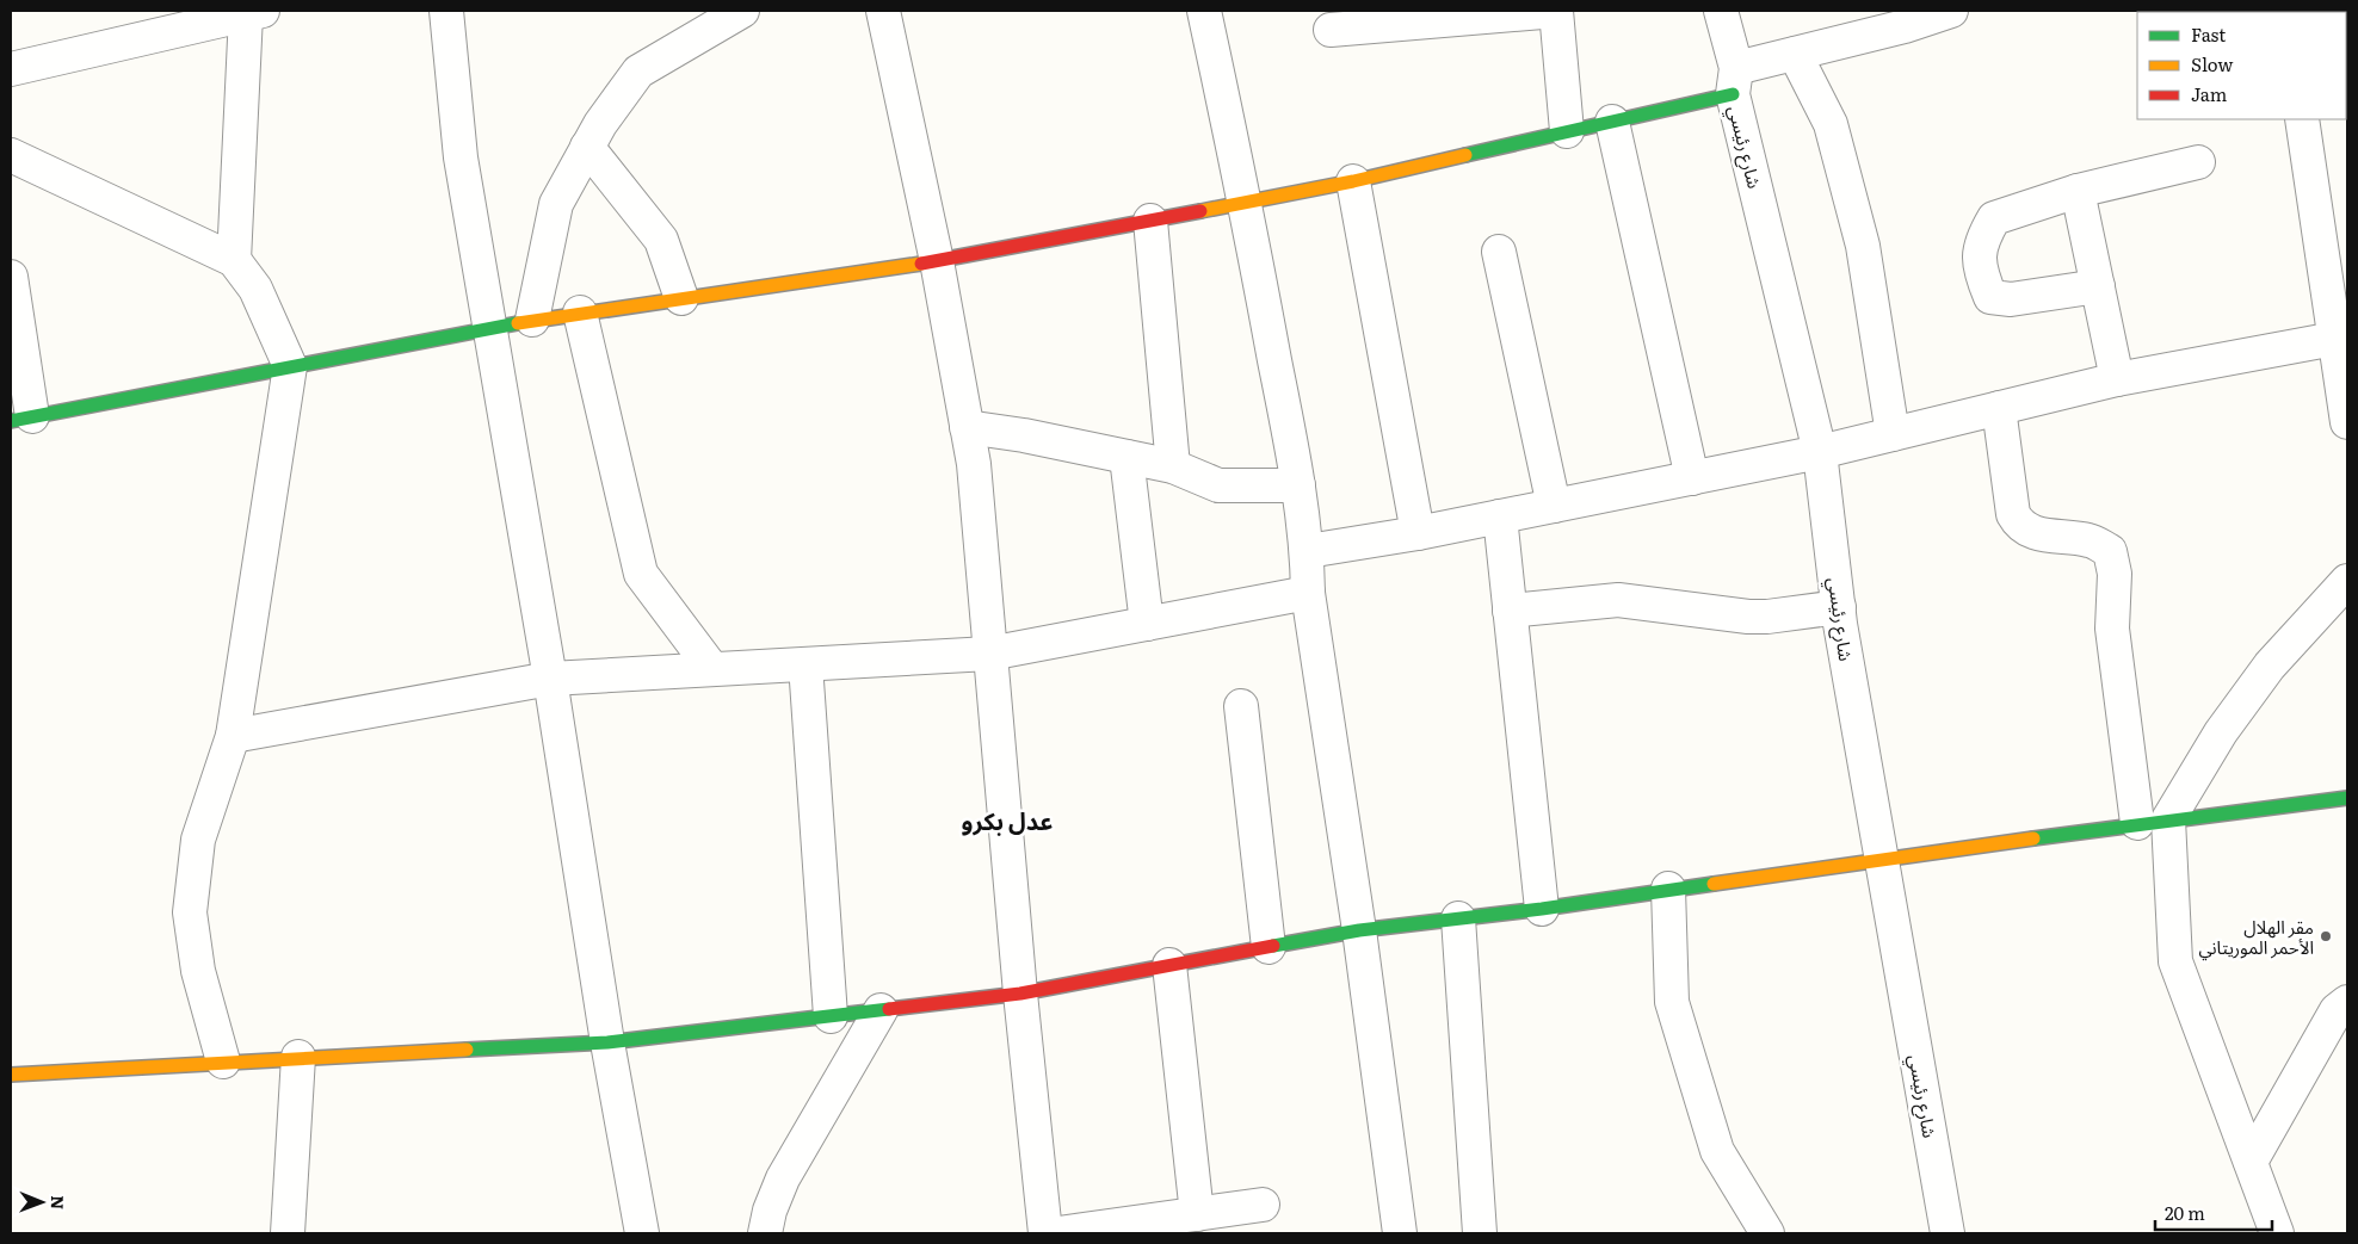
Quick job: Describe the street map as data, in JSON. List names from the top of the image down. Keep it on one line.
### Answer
{"streets":{"street":["شارع رئيسي"]},"districts":["عدل بكرو"],"places":["مقر الهلال الأحمر الموريتاني"],"legend":["Fast","Slow","Jam"],"scale_bar":"20 m","north":"right"}
